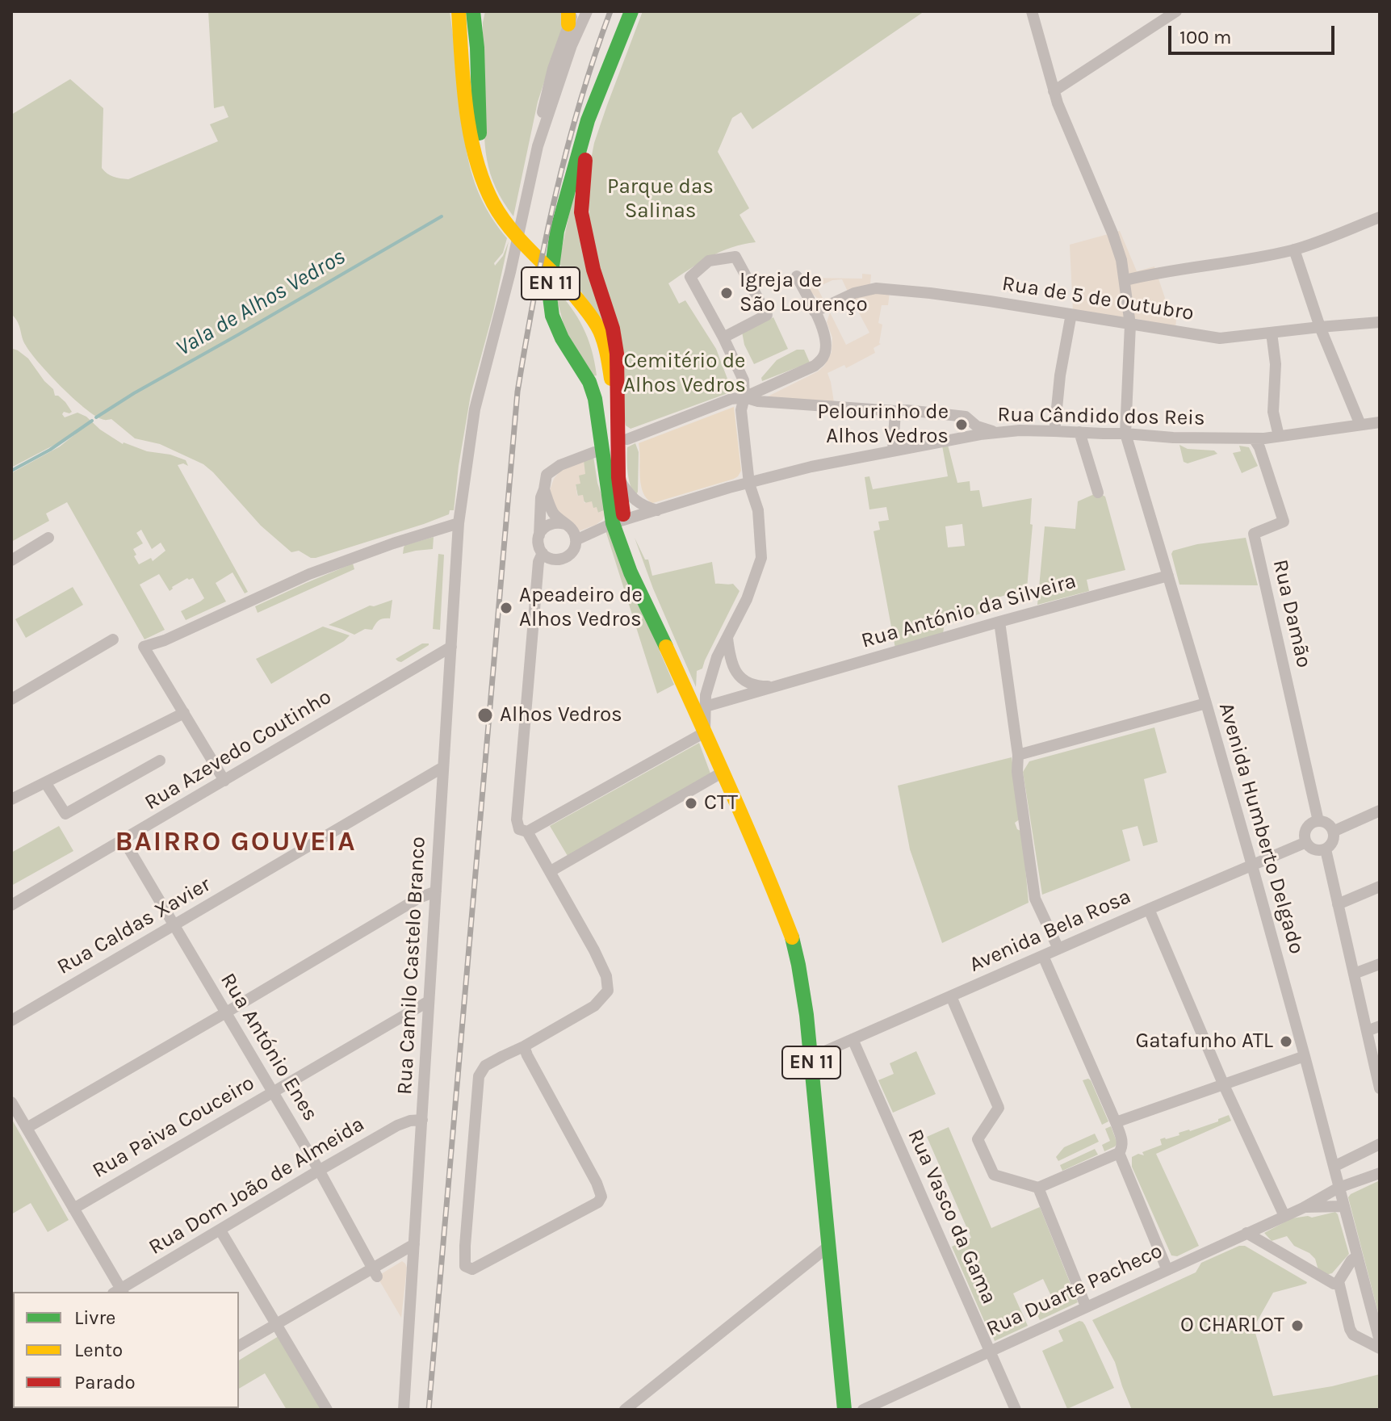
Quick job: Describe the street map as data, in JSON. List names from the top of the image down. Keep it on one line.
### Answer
{"streets":{"main road":["EN 11"],"street":["Rua de 5 de Outubro","Rua Cândido dos Reis","Rua António da Silveira","Rua Damão","Rua Azevedo Coutinho","Avenida Humberto Delgado","Rua Caldas Xavier","Avenida Bela Rosa","Rua Camilo Castelo Branco","Rua António Enes","Rua Paiva Couceiro","Rua Dom João de Almeida","Rua Vasco da Gama","Rua Duarte Pacheco"]},"crossings":[["EN 11","Rua Cândido dos Reis"],["EN 11","Avenida Bela Rosa"],["Rua de 5 de Outubro","Avenida Humberto Delgado"],["Rua Cândido dos Reis","Rua Damão"],["Rua Cândido dos Reis","Avenida Humberto Delgado"],["Rua António da Silveira","Avenida Humberto Delgado"],["Rua Damão","Avenida Bela Rosa"],["Rua Azevedo Coutinho","Rua Camilo Castelo Branco"],["Rua Azevedo Coutinho","Rua António Enes"],["Avenida Humberto Delgado","Avenida Bela Rosa"],["Avenida Humberto Delgado","Rua Duarte Pacheco"],["Rua Caldas Xavier","Rua Camilo Castelo Branco"],["Rua Caldas Xavier","Rua António Enes"],["Avenida Bela Rosa","Rua Vasco da Gama"],["Rua Camilo Castelo Branco","Rua Paiva Couceiro"],["Rua Camilo Castelo Branco","Rua Dom João de Almeida"],["Rua António Enes","Rua Paiva Couceiro"],["Rua António Enes","Rua Dom João de Almeida"],["Rua Vasco da Gama","Rua Duarte Pacheco"]],"districts":["BAIRRO GOUVEIA"],"water":["Vala de Alhos Vedros"],"parks":["Parque das Salinas","Cemitério de Alhos Vedros"],"places":["Igreja de São Lourenço","Pelourinho de Alhos Vedros","Apeadeiro de Alhos Vedros","Alhos Vedros","CTT","Gatafunho ATL","O CHARLOT"],"legend":["Livre","Lento","Parado"],"scale_bar":"100 m"}
